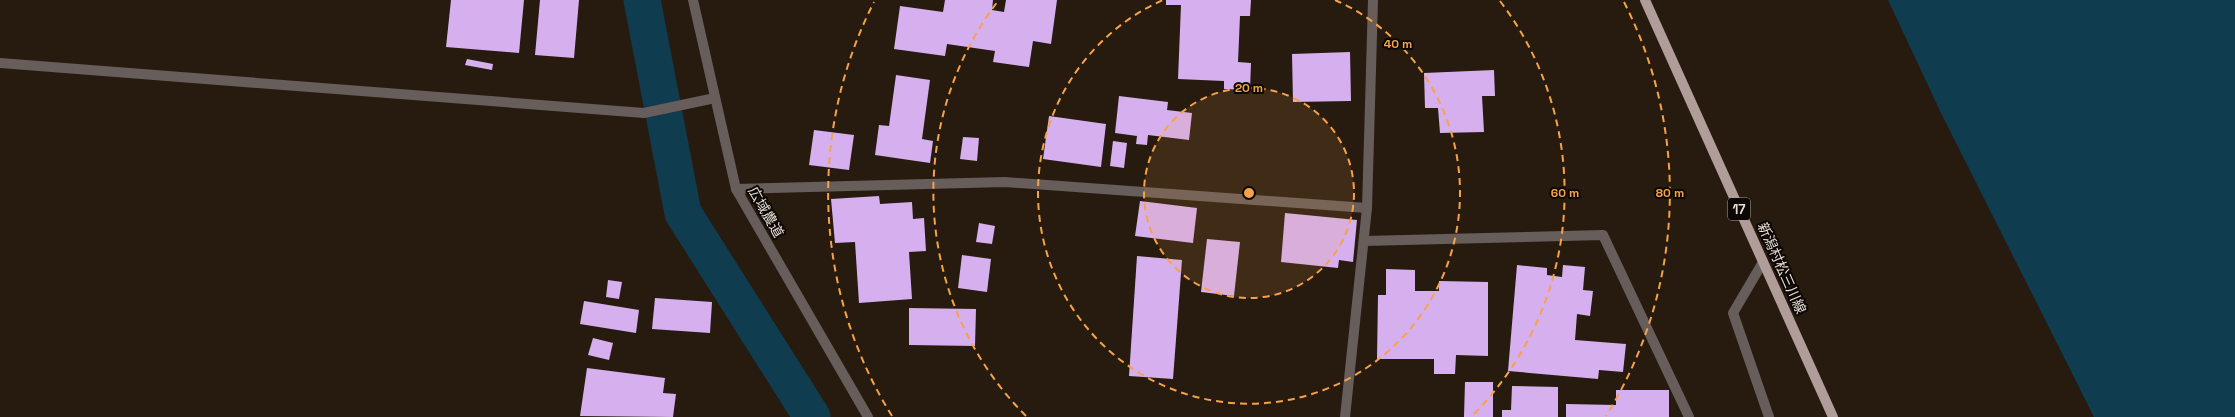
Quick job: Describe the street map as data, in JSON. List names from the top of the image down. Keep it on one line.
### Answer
{"streets":{"main road":["17","新潟村松三川線"],"street":["広域農道"]},"rings":["40 m","20 m","60 m","80 m"]}
